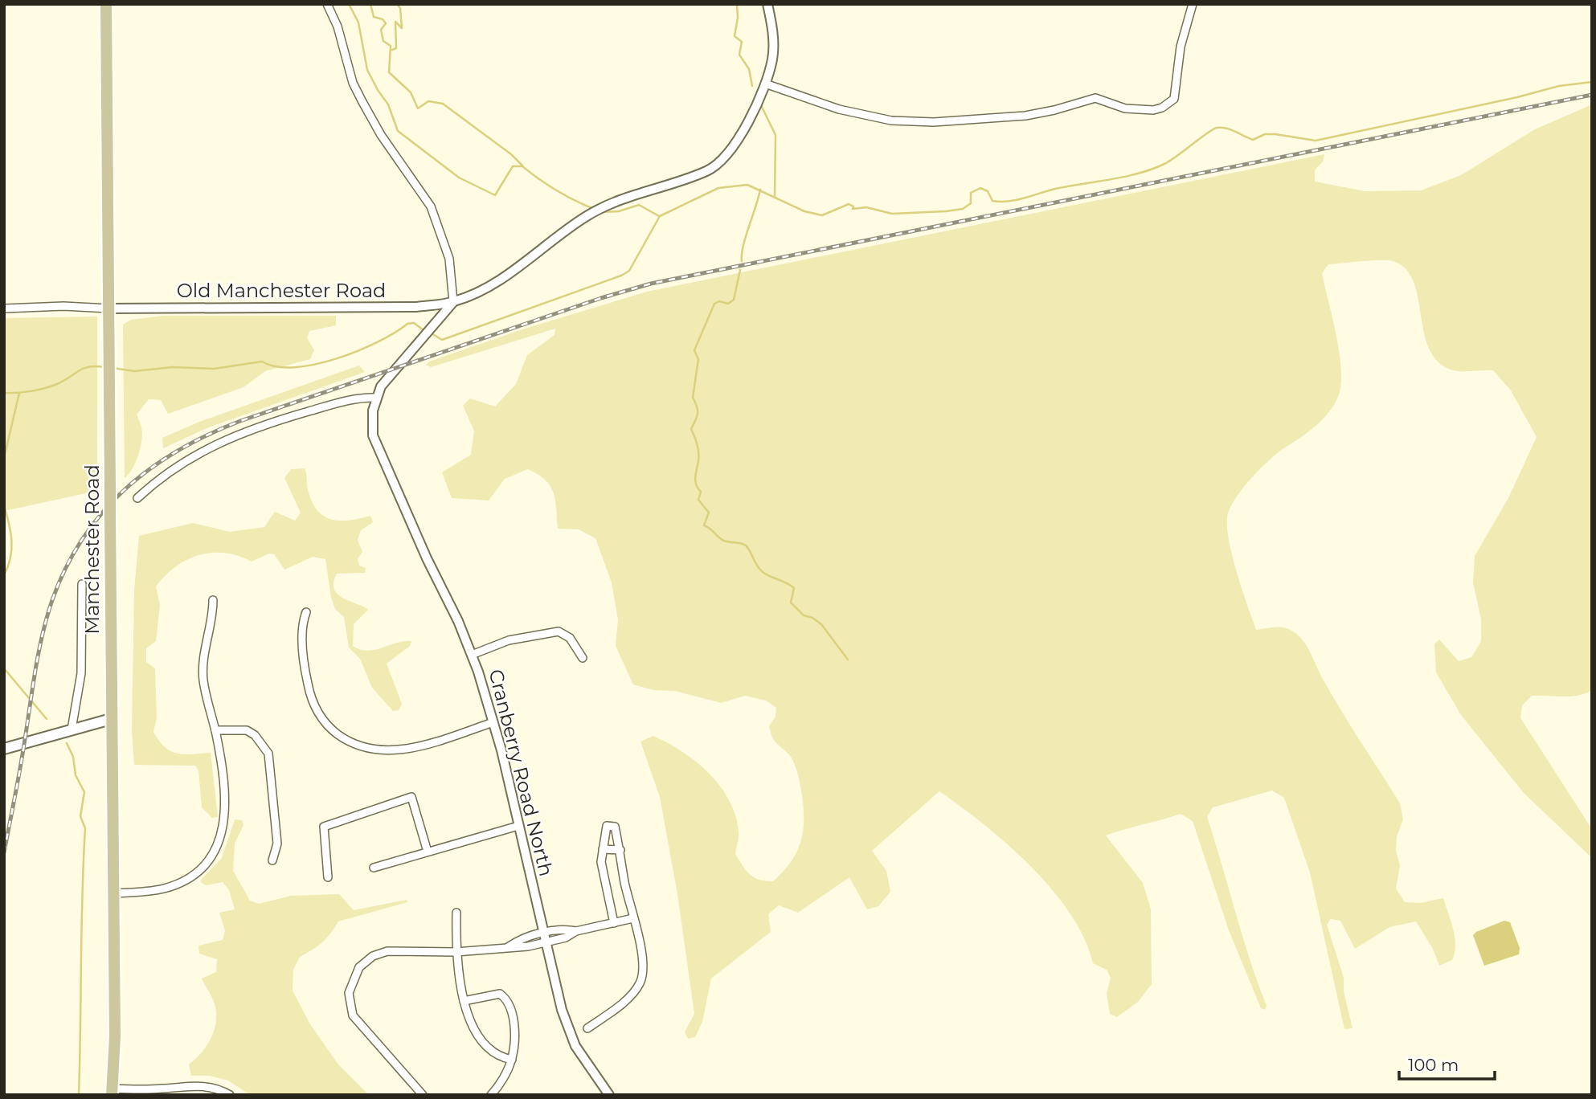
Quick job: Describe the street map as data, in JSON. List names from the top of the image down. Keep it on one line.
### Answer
{"streets":{"main road":["Manchester Road"],"street":["Old Manchester Road","Cranberry Road North"]},"crossings":[["Old Manchester Road","Manchester Road"],["Old Manchester Road","Cranberry Road North"]],"scale_bar":"100 m"}
